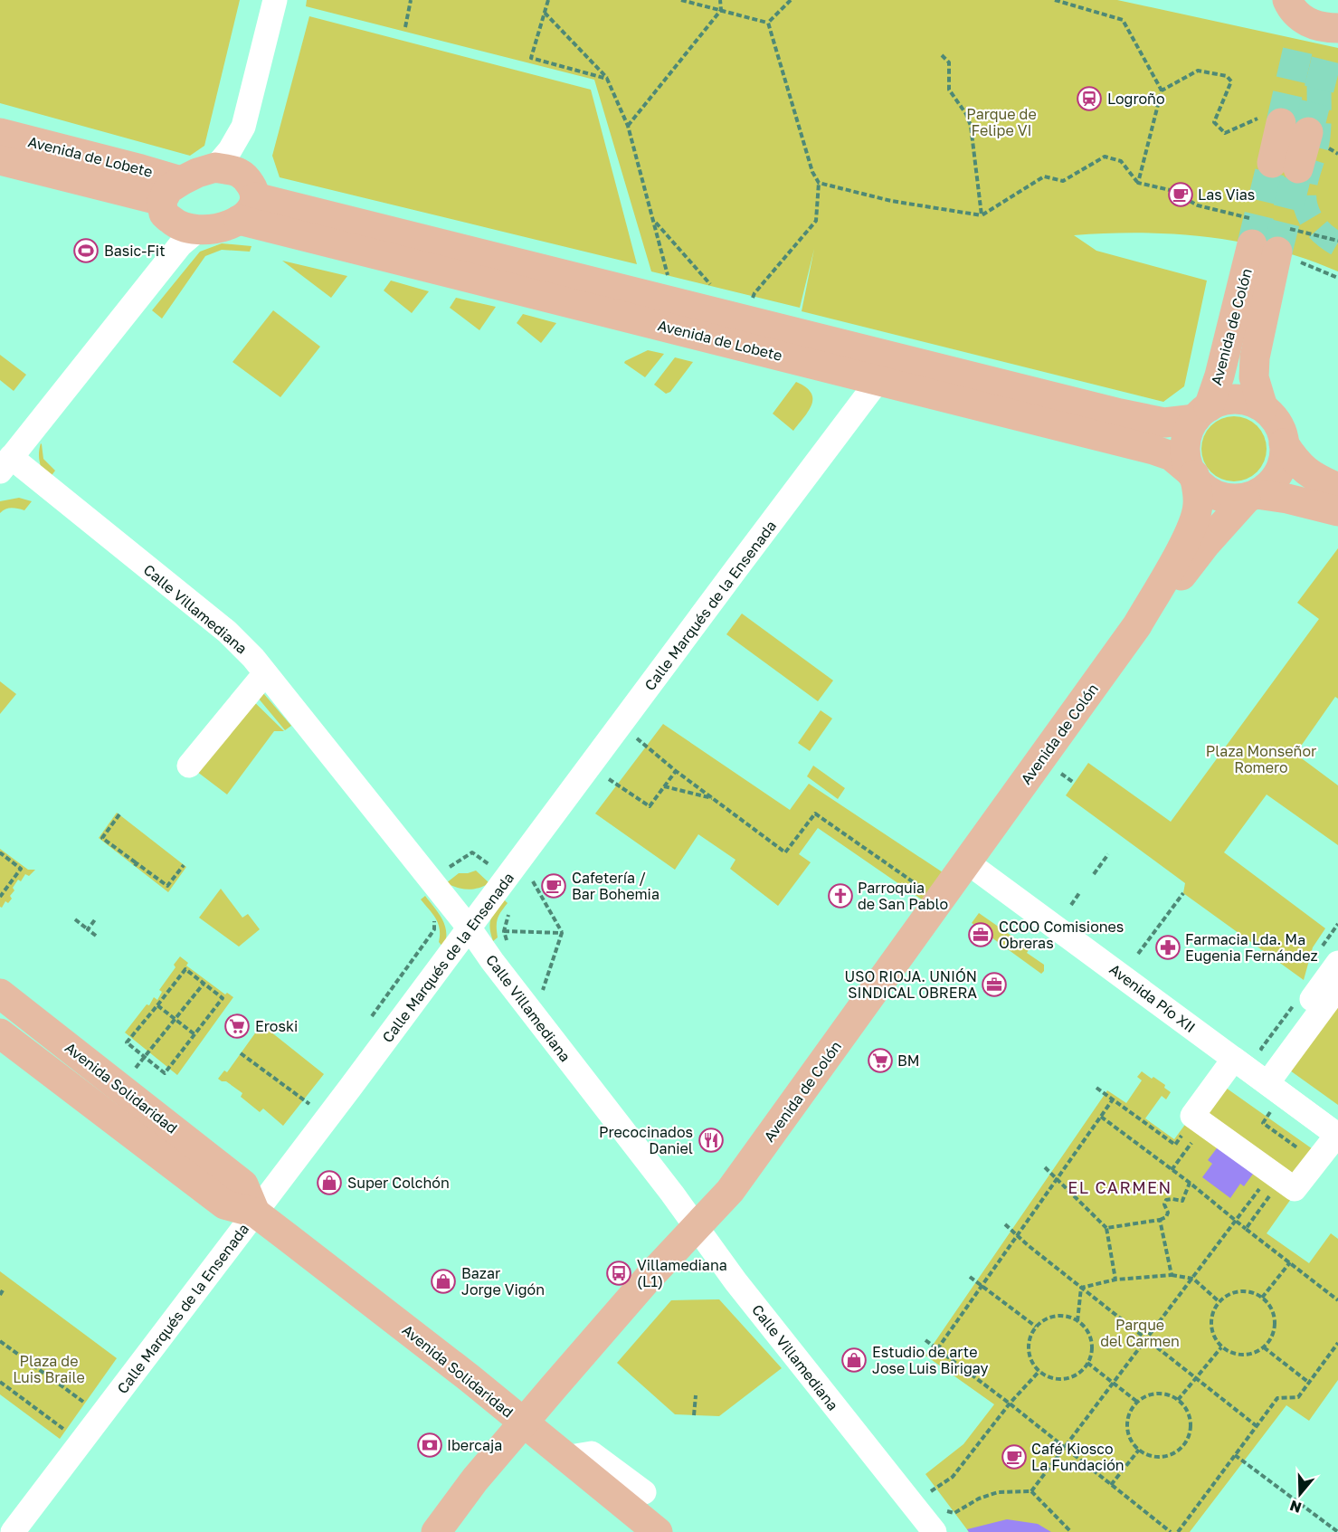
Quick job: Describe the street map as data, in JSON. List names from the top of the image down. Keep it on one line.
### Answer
{"streets":{"main road":["Avenida de Lobete","Avenida de Colón","Avenida Solidaridad"],"street":["Calle Marqués de la Ensenada","Calle Villamediana","Avenida Pío XII"]},"crossings":[["Avenida de Lobete","Avenida de Colón"],["Avenida de Lobete","Calle Marqués de la Ensenada"],["Avenida de Colón","Calle Villamediana"],["Avenida de Colón","Avenida Pío XII"],["Avenida de Colón","Avenida Solidaridad"],["Calle Marqués de la Ensenada","Calle Villamediana"],["Calle Marqués de la Ensenada","Avenida Solidaridad"]],"districts":["EL CARMEN"],"parks":["Parque de Felipe VI","Plaza Monseñor Romero","Parque del Carmen","Plaza de Luis Braile"],"places":{"station":["Logroño"],"cafe":["Las Vias","Cafetería / Bar Bohemia","Café Kiosco La Fundación"],"sports":["Basic-Fit"],"church":["Parroquia de San Pablo"],"office":["CCOO Comisiones Obreras","USO RIOJA. UNIÓN SINDICAL OBRERA"],"pharmacy":["Farmacia Lda. Mª Eugenia Fernández"],"supermarket":["Eroski","BM"],"restaurant":["Precocinados Daniel"],"shop":["Super Colchón","Bazar Jorge Vigón","Estudio de arte Jose Luis Birigay"],"bus stop":["Villamediana (L1)"],"bank":["Ibercaja"]},"north":"bottom"}
